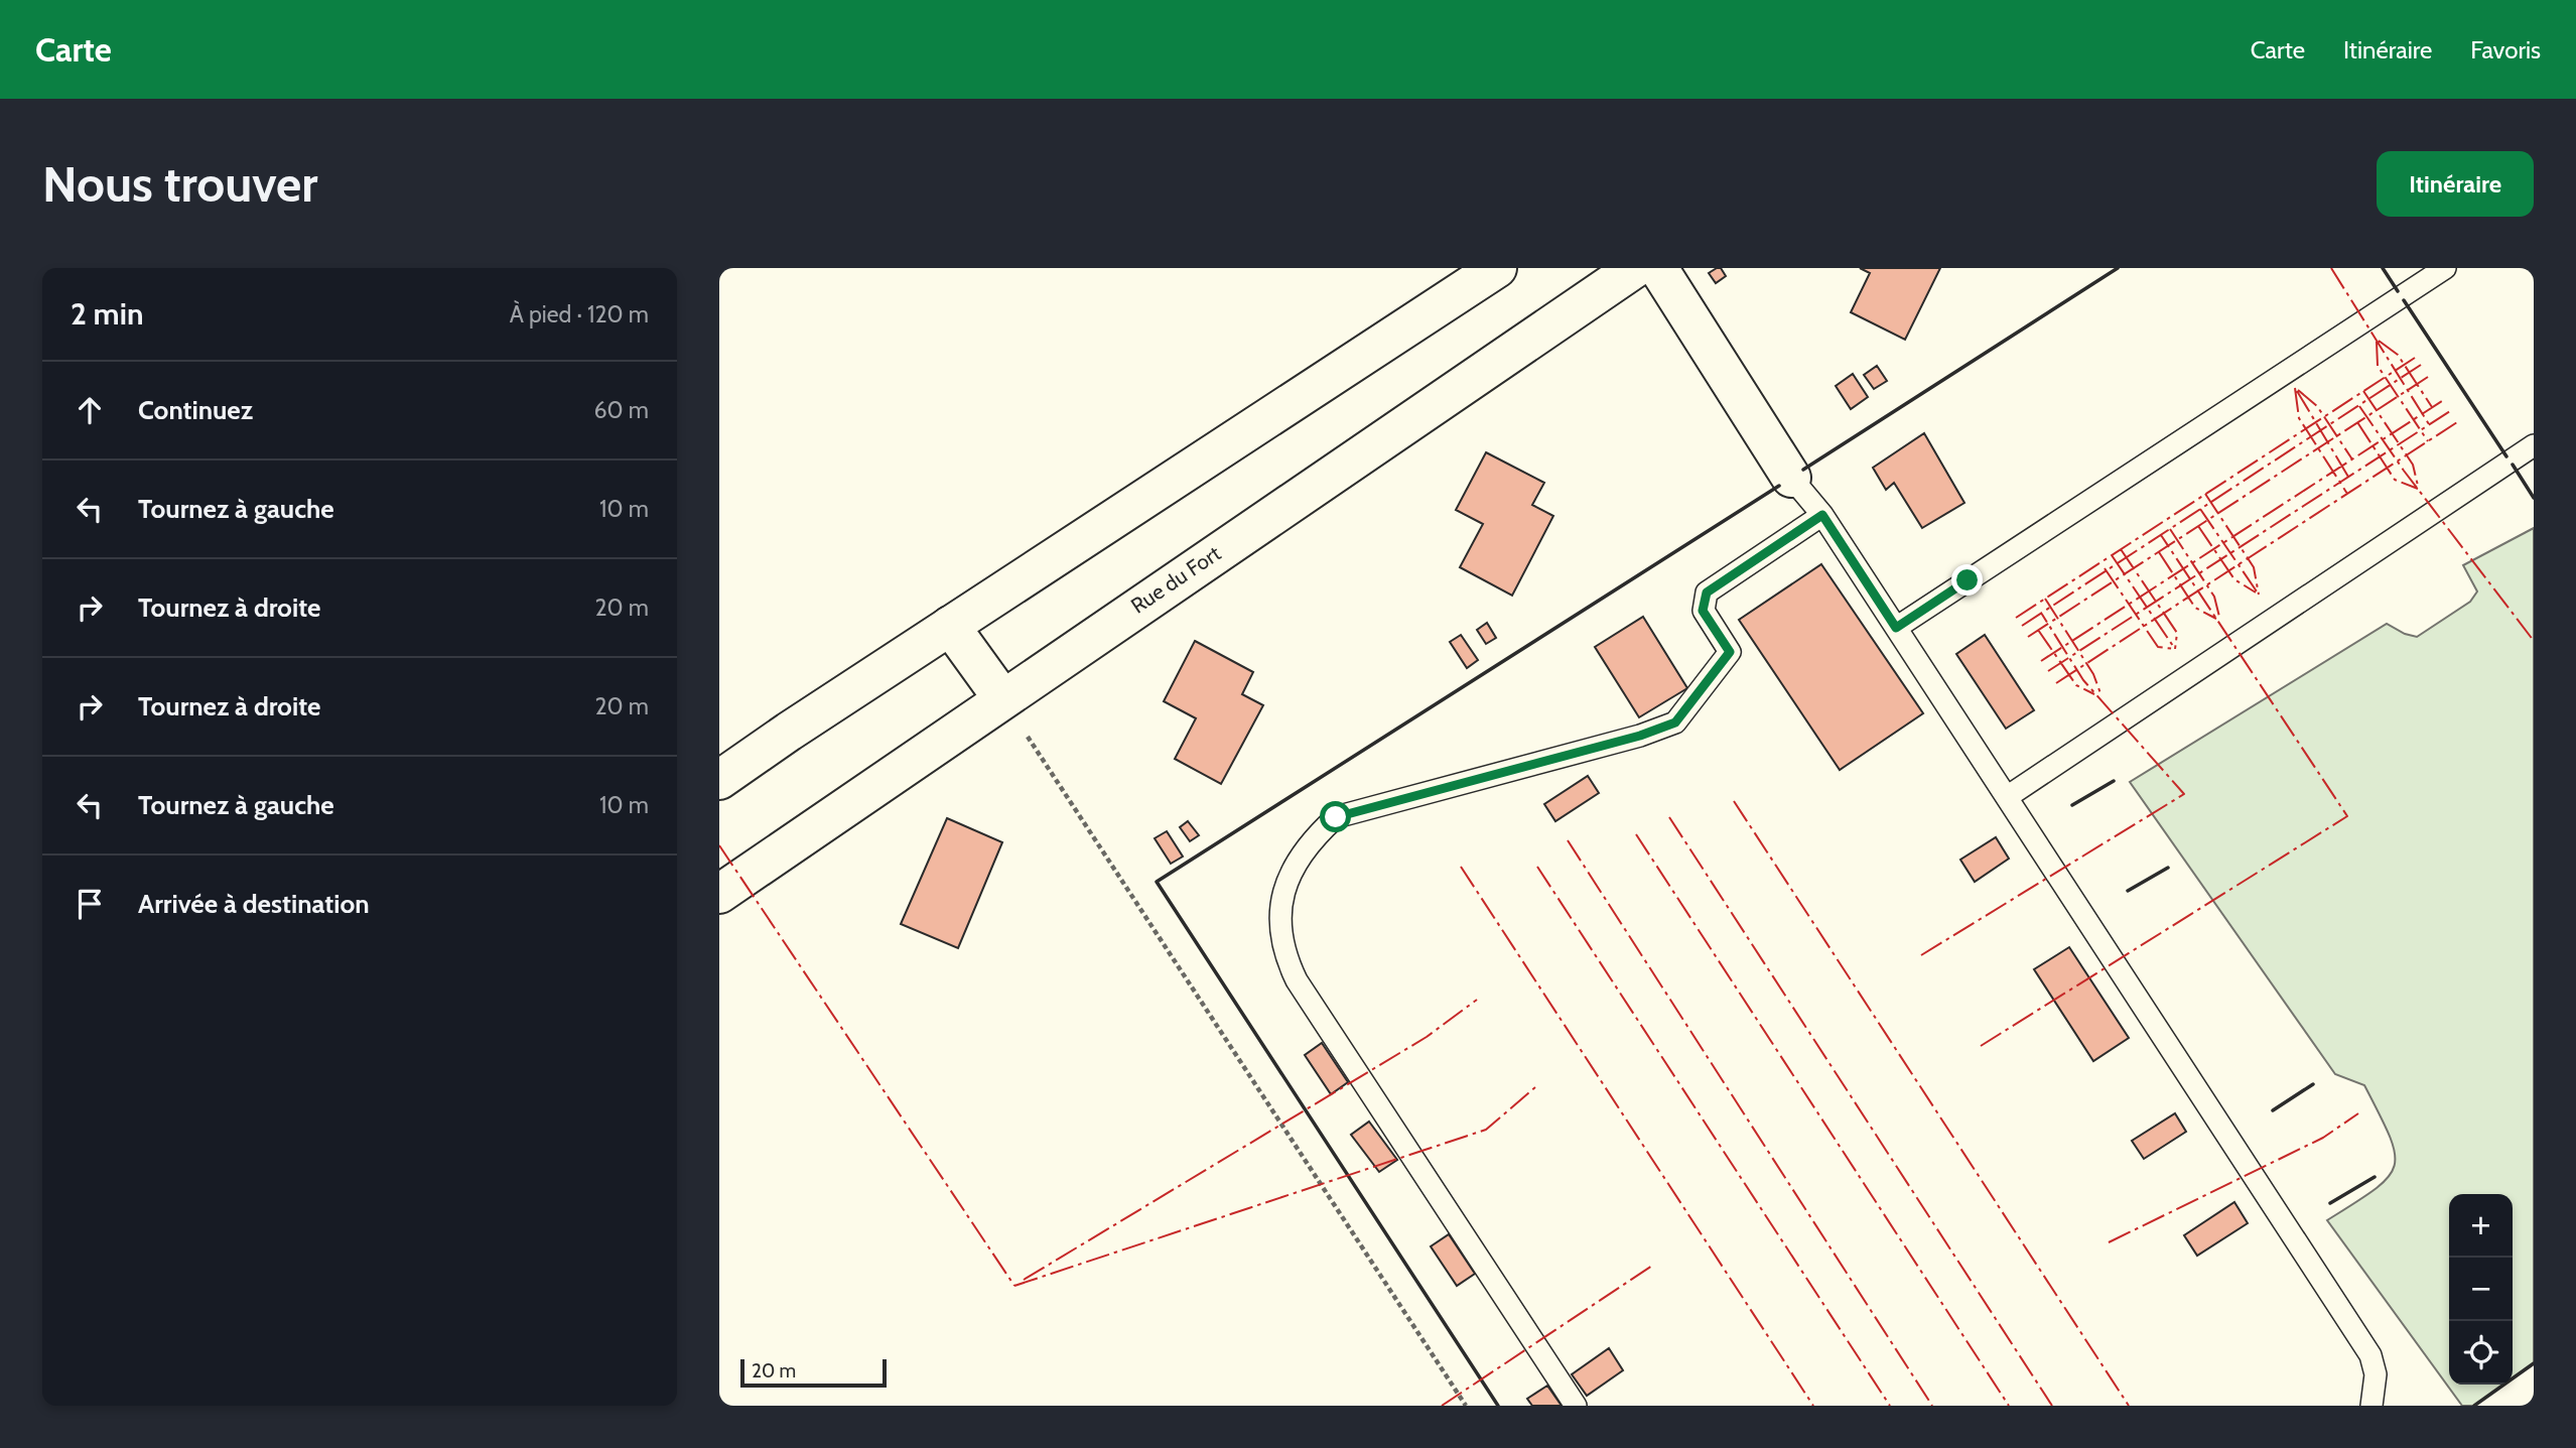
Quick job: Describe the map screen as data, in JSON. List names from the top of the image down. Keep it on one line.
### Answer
{"streets":{"street":["Rue du Fort"]},"scale_bar":"20 m","page":{"header":"Carte","nav":["Carte","Itinéraire","Favoris"],"buttons":"Itinéraire","title":"Nous trouver","heading":["2 min","À pied · 120 m"],"list":[["Continuez","60 m"],["Tournez à gauche","10 m"],["Tournez à droite","20 m"],["Tournez à droite","20 m"],["Tournez à gauche","10 m"],"Arrivée à destination"],"map_buttons":["+","−"],"scale":"20 m"}}
